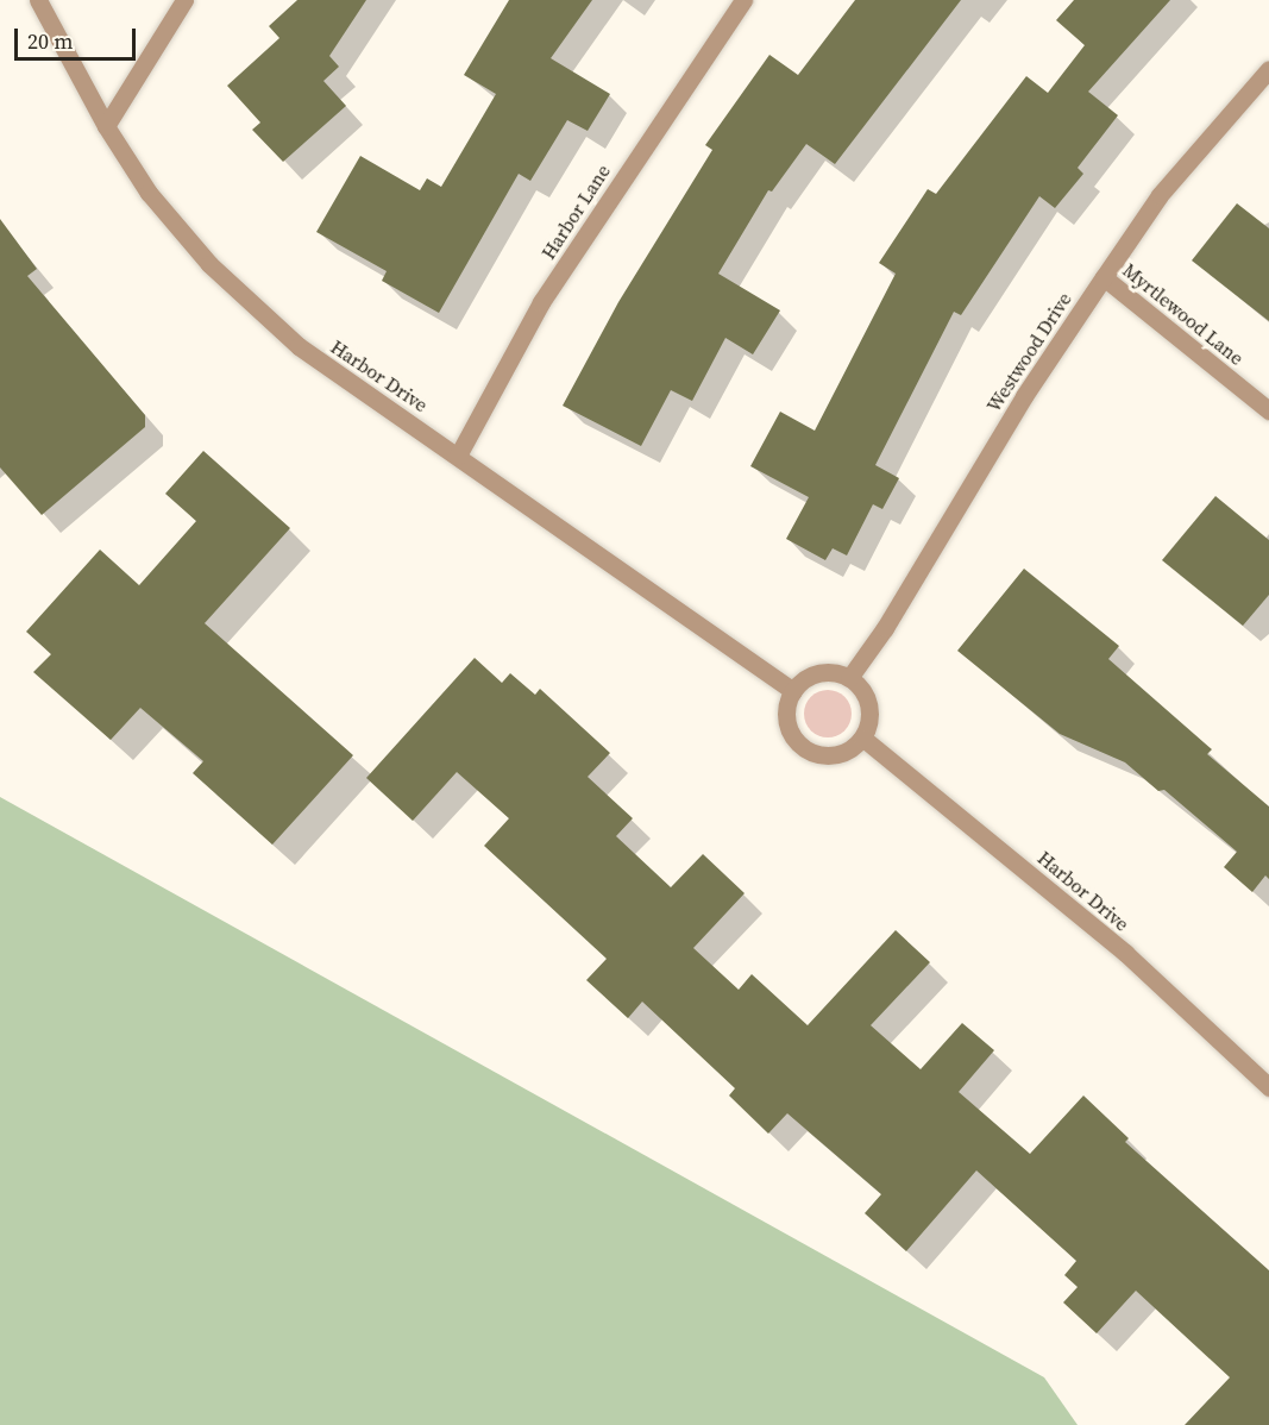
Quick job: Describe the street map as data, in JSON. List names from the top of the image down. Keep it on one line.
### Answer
{"streets":{"street":["Harbor Lane","Myrtlewood Lane","Westwood Drive","Harbor Drive"]},"crossings":[["Harbor Lane","Harbor Drive"],["Myrtlewood Lane","Westwood Drive"],["Westwood Drive","Harbor Drive"]],"scale_bar":"20 m"}
